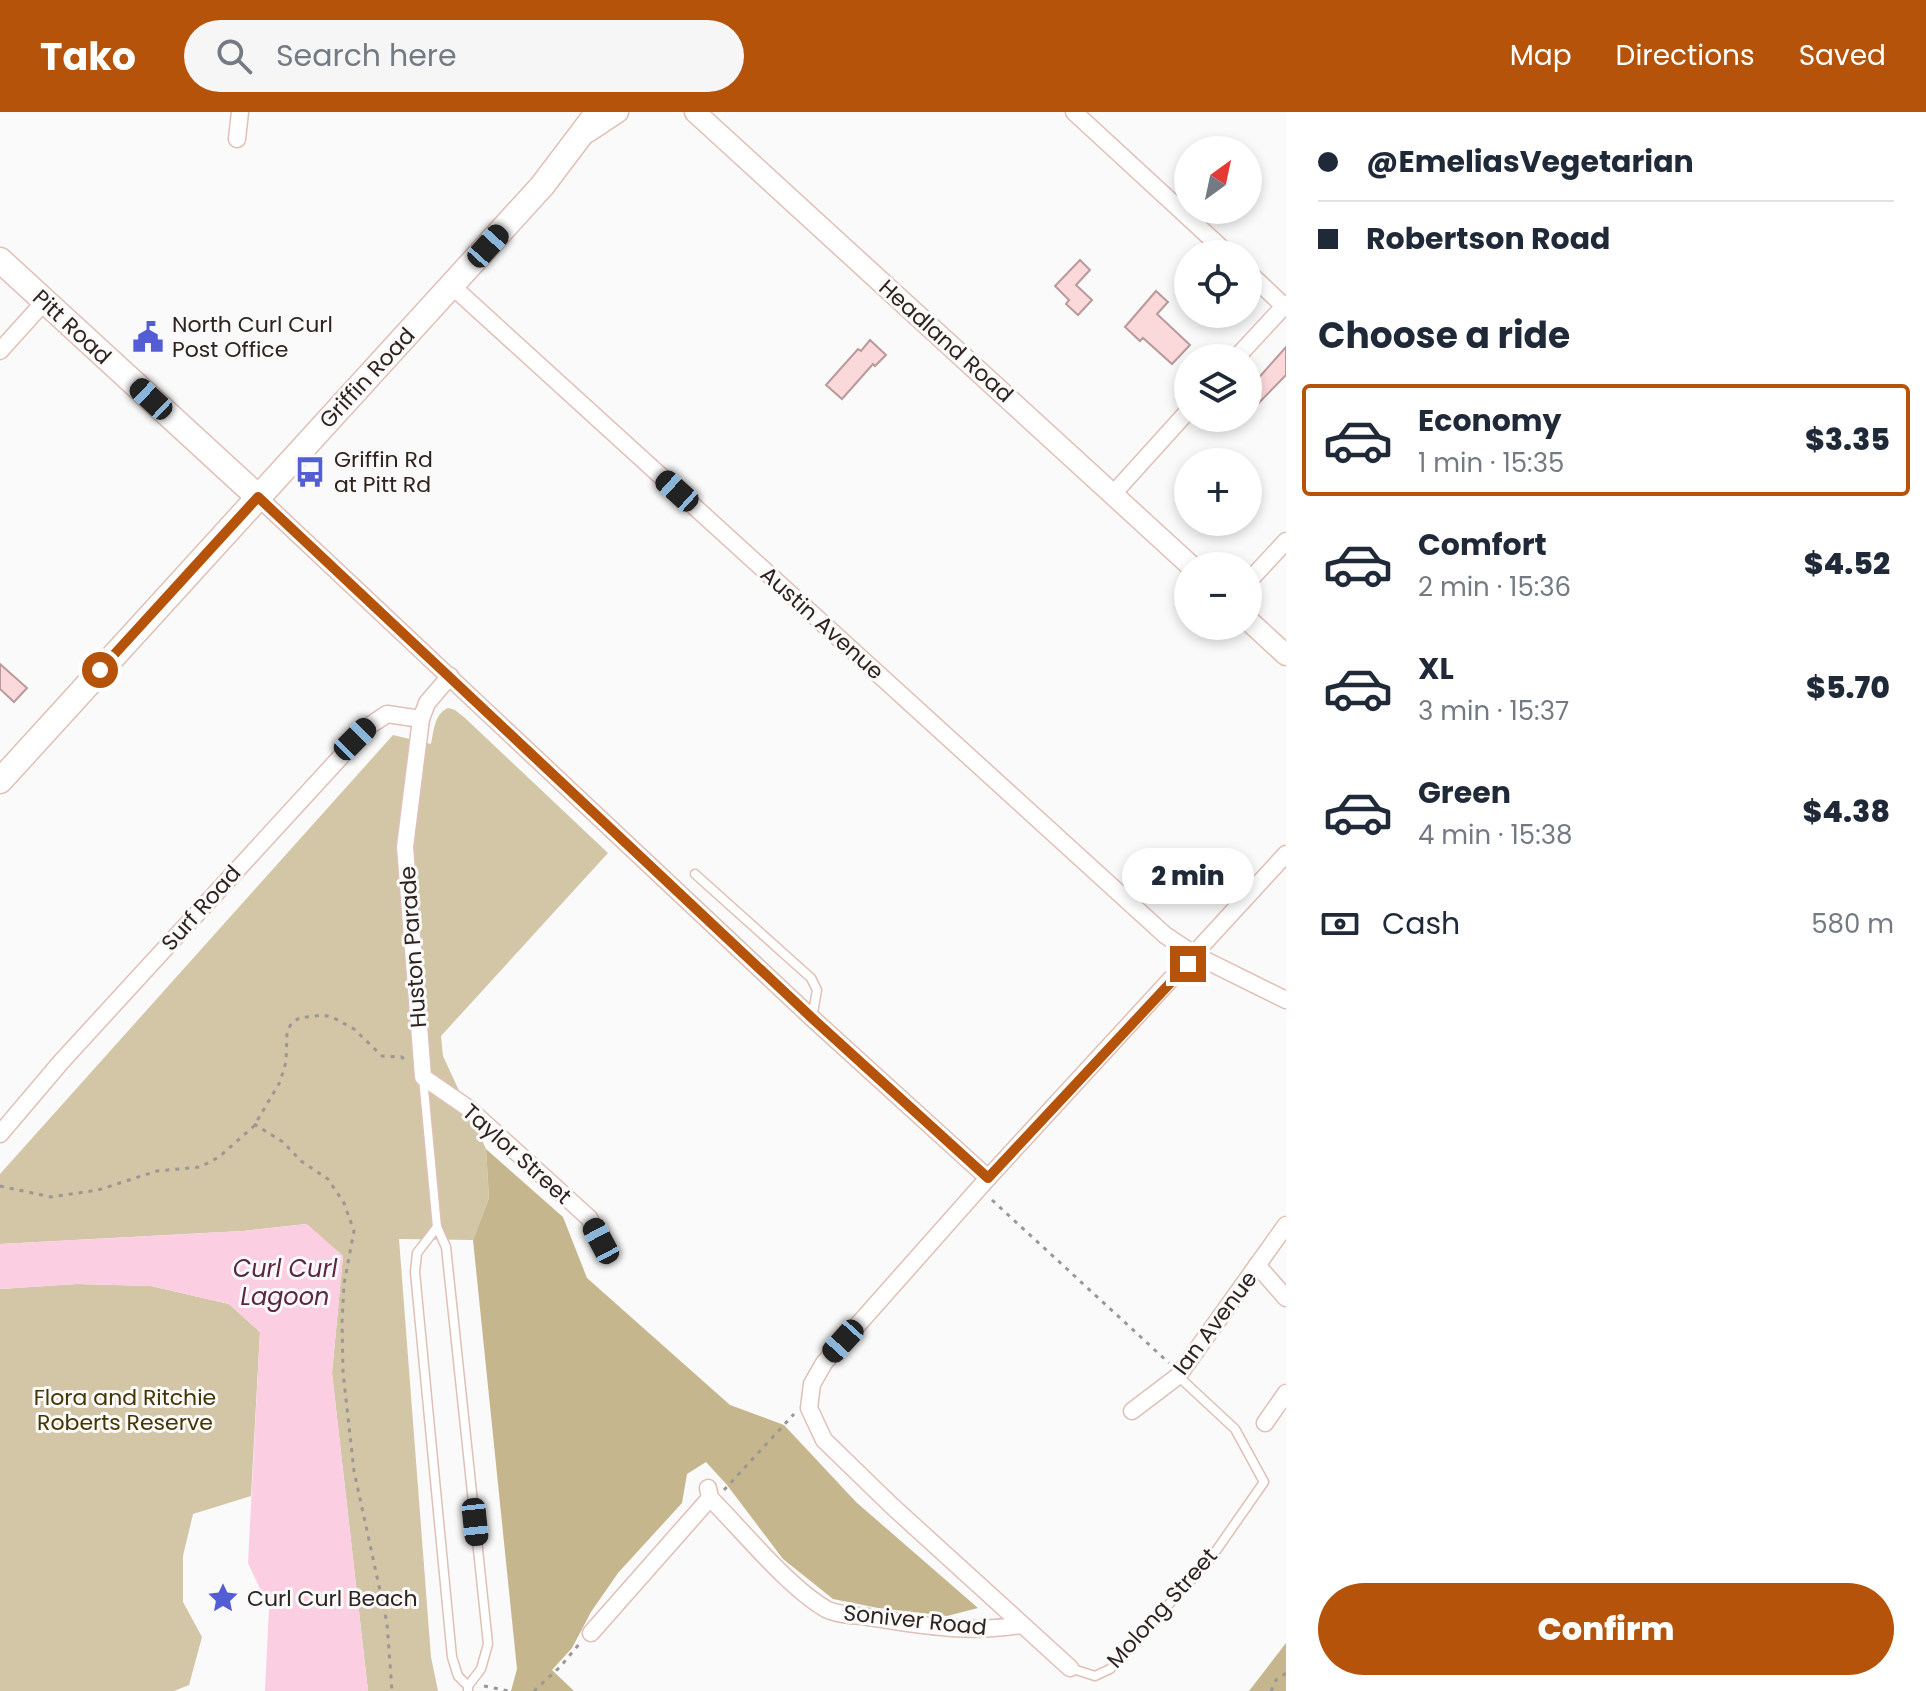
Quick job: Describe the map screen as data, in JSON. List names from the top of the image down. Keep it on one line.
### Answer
{"streets":{"main road":["Pitt Road","Griffin Road"],"street":["Headland Road","Austin Avenue","Surf Road","Huston Parade","Taylor Street","Ian Avenue","Molong Street","Soniver Road"]},"crossings":[["Pitt Road","Griffin Road"],["Pitt Road","Huston Parade"],["Griffin Road","Austin Avenue"],["Surf Road","Huston Parade"],["Huston Parade","Taylor Street"],["Ian Avenue","Molong Street"],["Molong Street","Soniver Road"]],"water":["Curl Curl Lagoon"],"parks":["Flora and Ritchie Roberts Reserve"],"places":{"public building":["North Curl Curl Post Office"],"bus stop":["Griffin Rd at Pitt Rd"],"place":["Curl Curl Beach"]},"north":"top right","page":{"header":"Tako","search":"Search here","nav":["Map","Directions","Saved"],"banner":["@EmeliasVegetarian","Robertson Road"],"map_buttons":["+","−"],"heading":"Choose a ride","list":[{"name":"Economy","note":"1 min · 15:35","value":"$3.35"},{"name":"Comfort","note":"2 min · 15:36","value":"$4.52"},{"name":"XL","note":"3 min · 15:37","value":"$5.70"},{"name":"Green","note":"4 min · 15:38","value":"$4.38"}],"bubble":"2 min","pay":["Cash","580 m"],"buttons":"Confirm"}}
